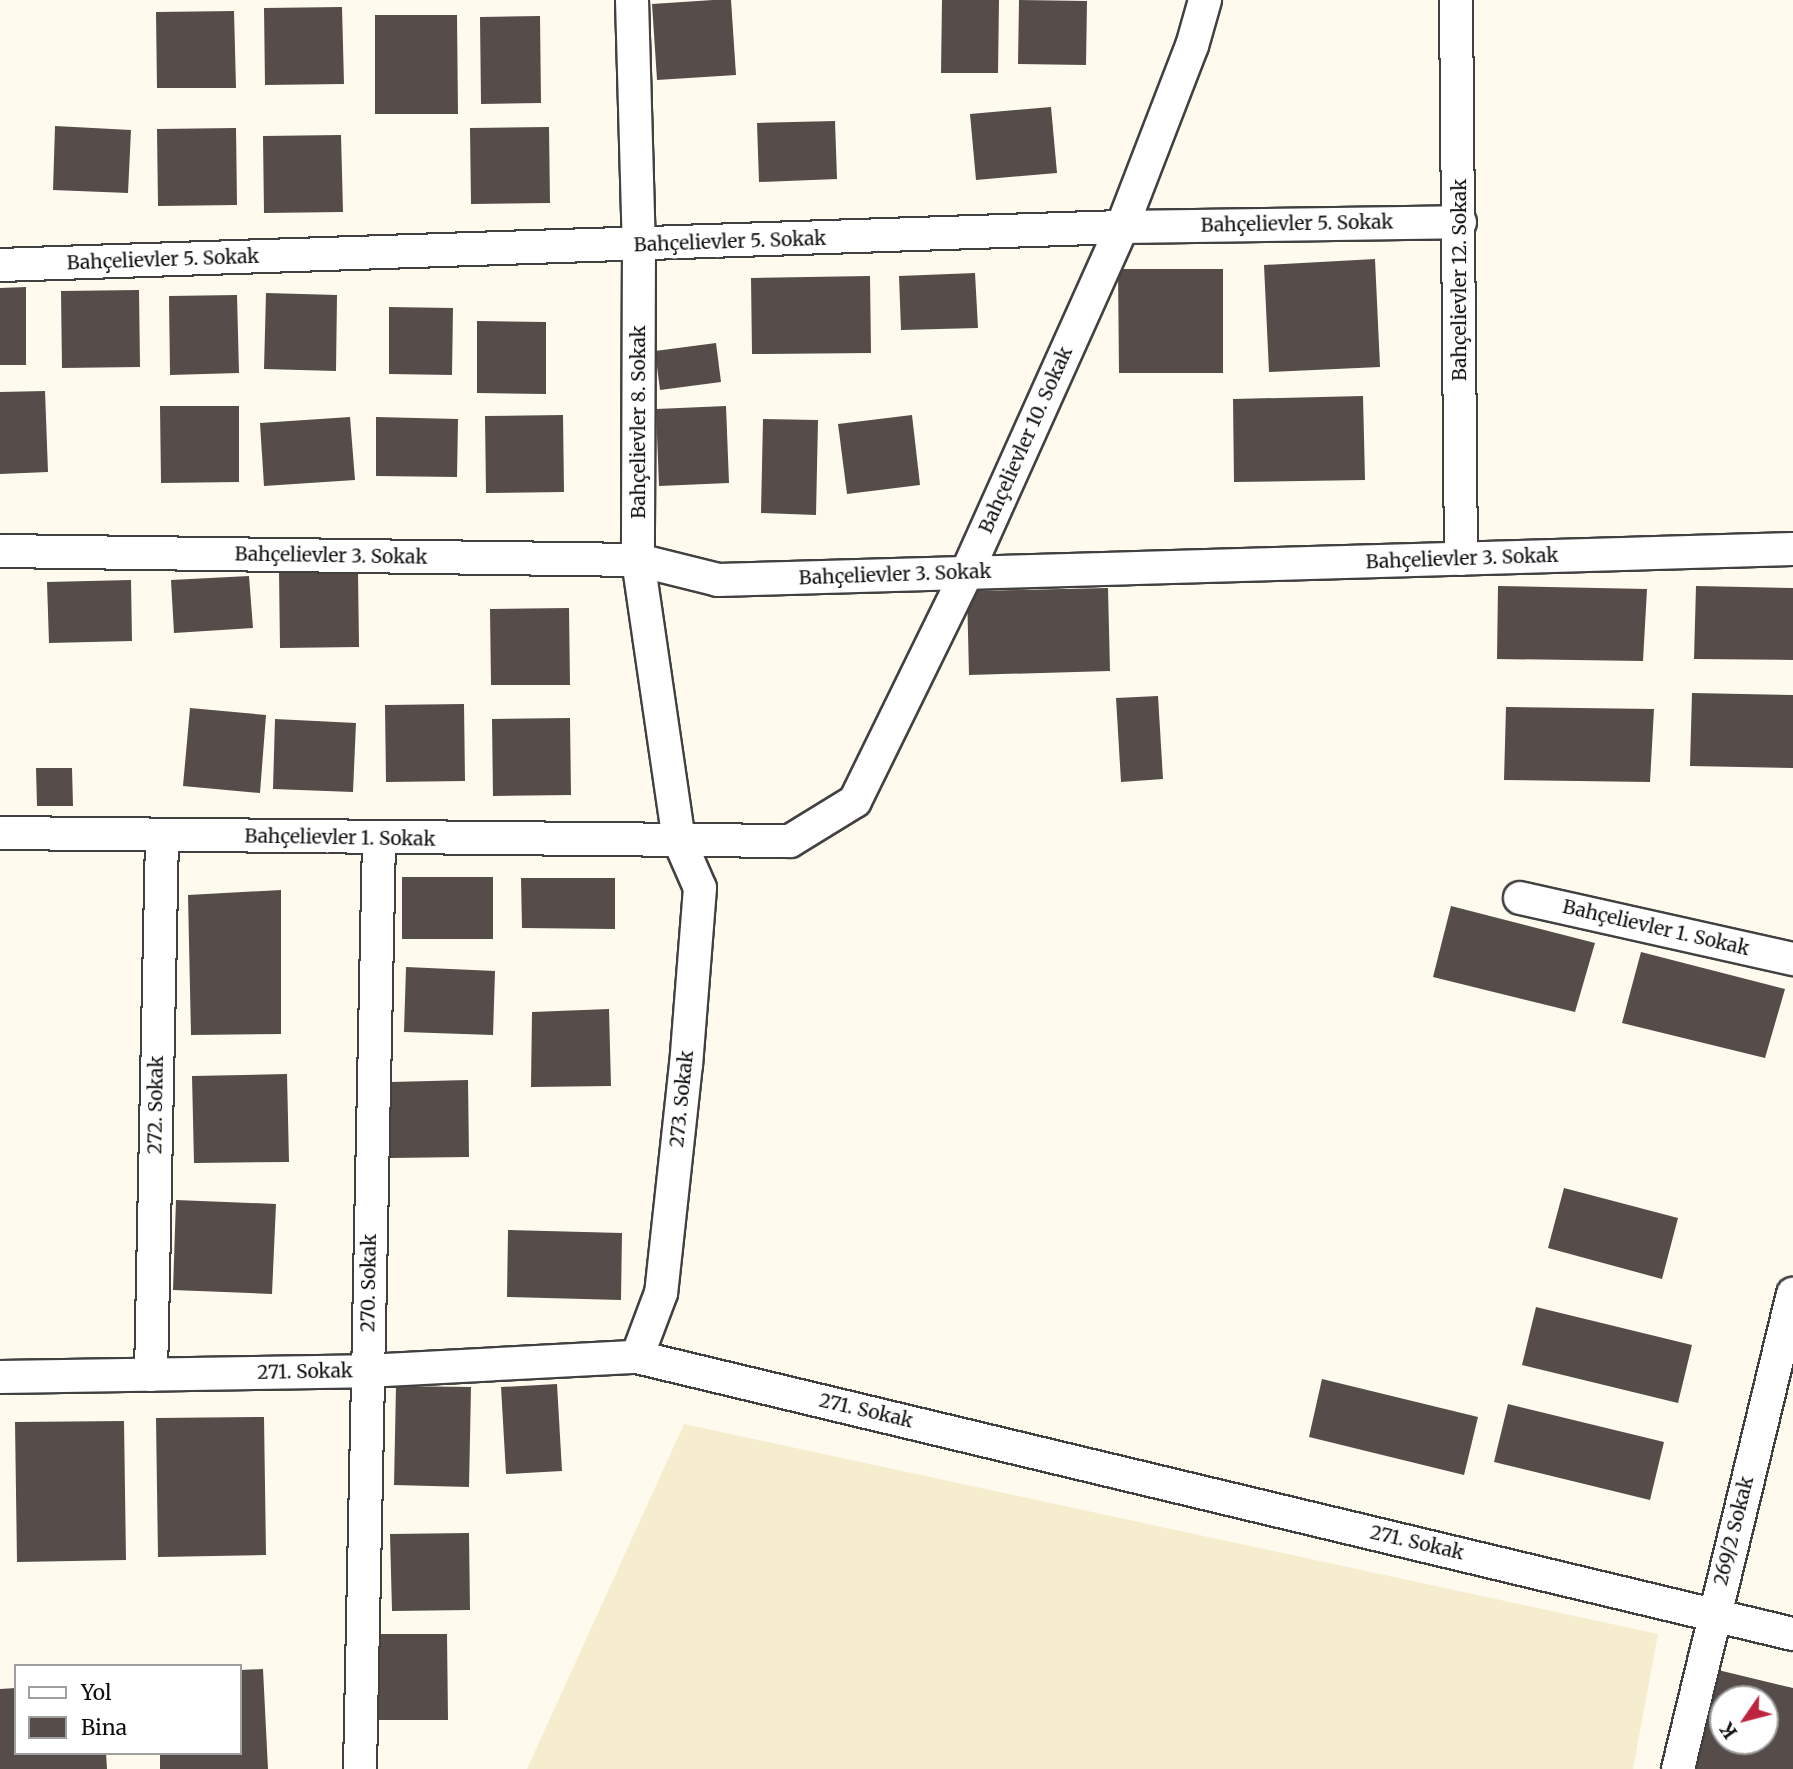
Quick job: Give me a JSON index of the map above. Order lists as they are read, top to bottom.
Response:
{
  "streets": {
    "street": [
      "Bahçelievler 5. Sokak",
      "Bahçelievler 12. Sokak",
      "Bahçelievler 8. Sokak",
      "Bahçelievler 10. Sokak",
      "Bahçelievler 3. Sokak",
      "Bahçelievler 1. Sokak",
      "273. Sokak",
      "272. Sokak",
      "270. Sokak",
      "271. Sokak",
      "269/2 Sokak"
    ]
  },
  "crossings": [
    ["Bahçelievler 5. Sokak", "Bahçelievler 12. Sokak"],
    ["Bahçelievler 5. Sokak", "Bahçelievler 8. Sokak"],
    ["Bahçelievler 5. Sokak", "Bahçelievler 10. Sokak"],
    ["Bahçelievler 12. Sokak", "Bahçelievler 3. Sokak"],
    ["Bahçelievler 8. Sokak", "Bahçelievler 3. Sokak"],
    ["Bahçelievler 8. Sokak", "Bahçelievler 1. Sokak"],
    ["Bahçelievler 8. Sokak", "273. Sokak"],
    ["Bahçelievler 10. Sokak", "Bahçelievler 3. Sokak"],
    ["Bahçelievler 10. Sokak", "Bahçelievler 1. Sokak"],
    ["Bahçelievler 1. Sokak", "273. Sokak"],
    ["Bahçelievler 1. Sokak", "272. Sokak"],
    ["Bahçelievler 1. Sokak", "270. Sokak"],
    ["273. Sokak", "271. Sokak"],
    ["272. Sokak", "271. Sokak"],
    ["270. Sokak", "271. Sokak"],
    ["271. Sokak", "269/2 Sokak"]
  ],
  "legend": ["Yol", "Bina"],
  "north": "bottom left"
}
